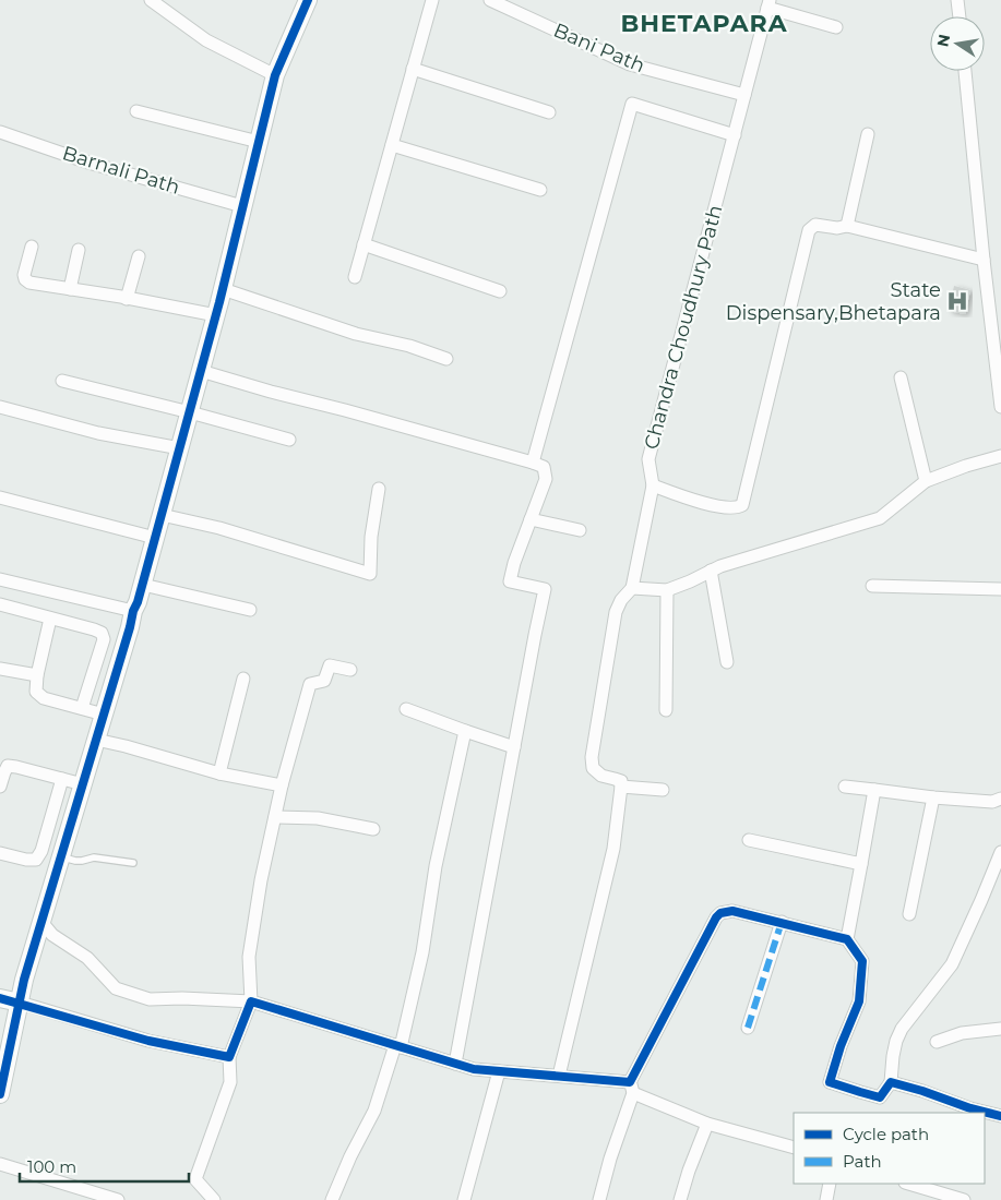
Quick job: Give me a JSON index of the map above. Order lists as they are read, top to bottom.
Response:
{
  "streets": {
    "street": ["Bani Path", "Barnali Path", "Chandra Choudhury Path"]
  },
  "crossings": [
    ["Bani Path", "Chandra Choudhury Path"]
  ],
  "districts": ["BHETAPARA"],
  "places": {
    "hospital": ["State Dispensary,Bhetapara"]
  },
  "legend": ["Cycle path", "Path"],
  "scale_bar": "100 m",
  "north": "left"
}
